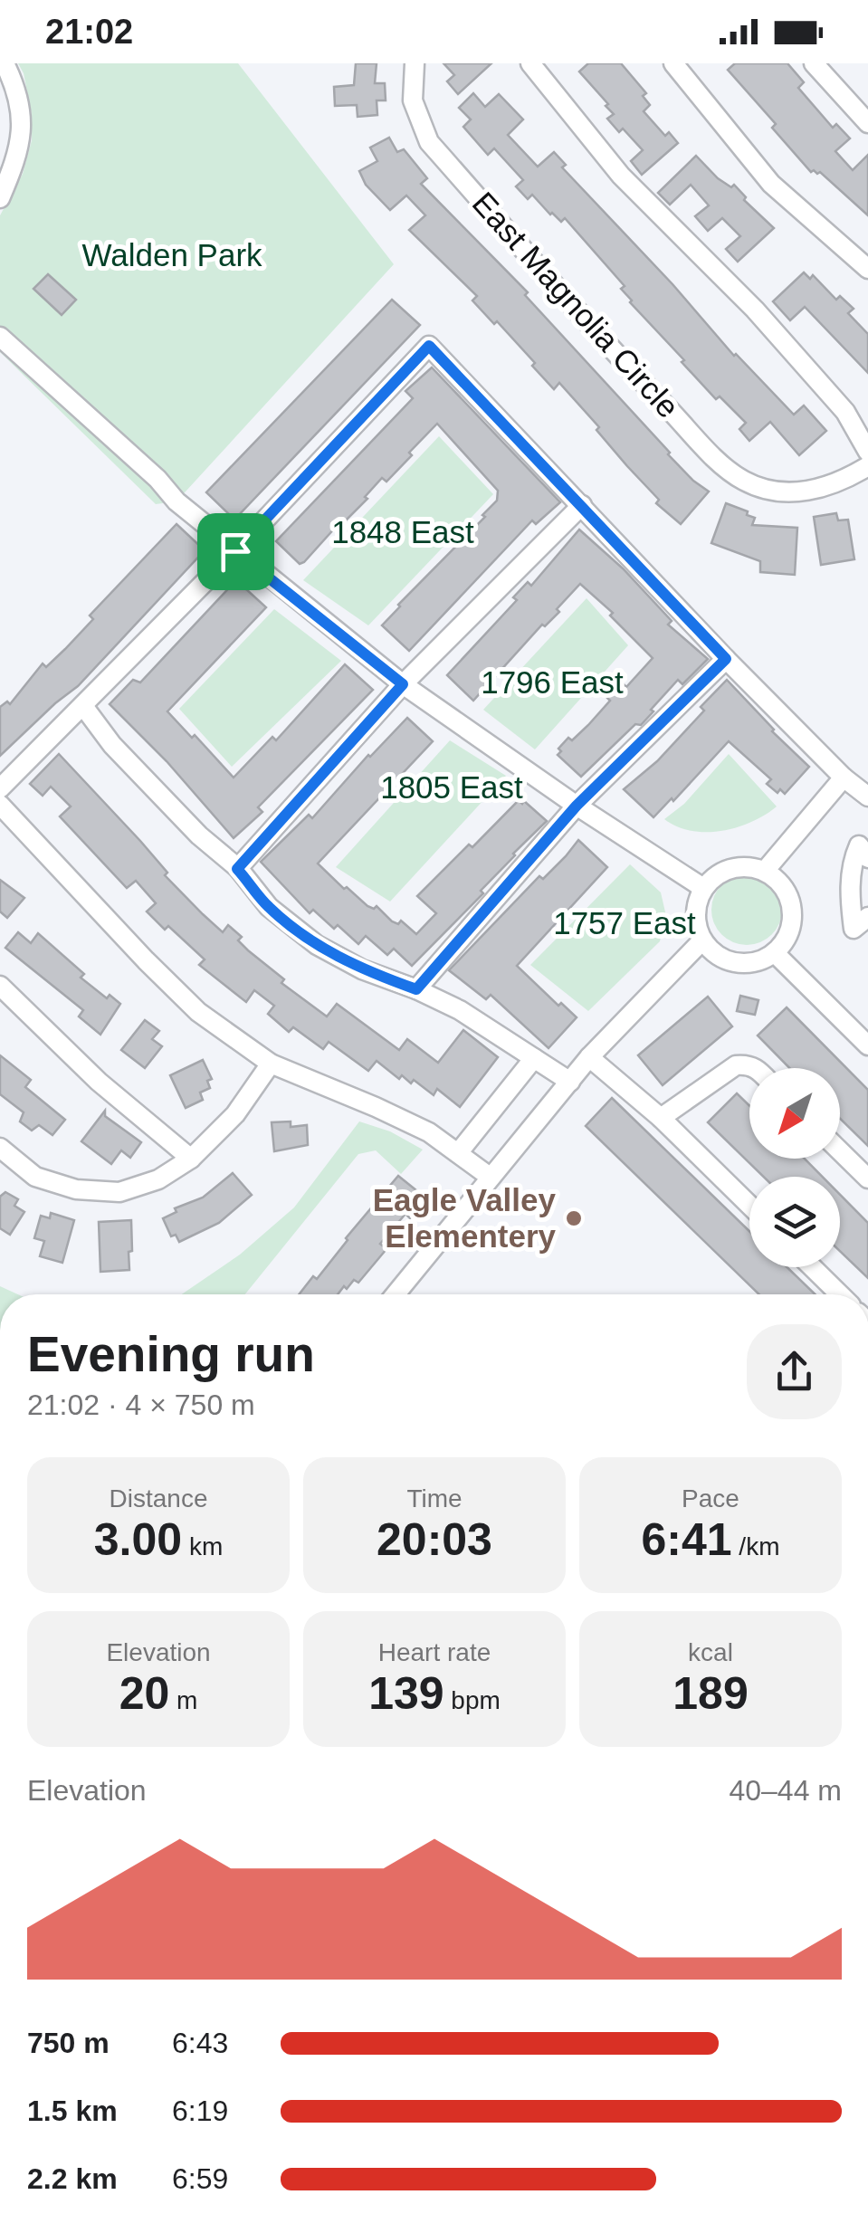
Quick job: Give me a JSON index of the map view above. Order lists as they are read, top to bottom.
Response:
{
  "streets": {
    "street": ["East Magnolia Circle"]
  },
  "parks": [
    "Walden Park",
    "1848 East",
    "1796 East",
    "1805 East",
    "1757 East"
  ],
  "places": ["Eagle Valley Elementery"],
  "north": "bottom left",
  "page": {
    "status": "21:02",
    "heading": ["Evening run", "21:02 · 4 × 750 m"],
    "stats": [
      ["Distance", "3.00 km"],
      ["Time", "20:03"],
      ["Pace", "6:41 /km"],
      ["Elevation", "20 m"],
      ["Heart rate", "139 bpm"],
      ["kcal", "189"]
    ],
    "chart": ["Elevation", "40–44 m"],
    "list": [
      {
        "name": "750 m",
        "note": "6:43"
      },
      {
        "name": "1.5 km",
        "note": "6:19"
      },
      {
        "name": "2.2 km",
        "note": "6:59"
      }
    ]
  }
}
